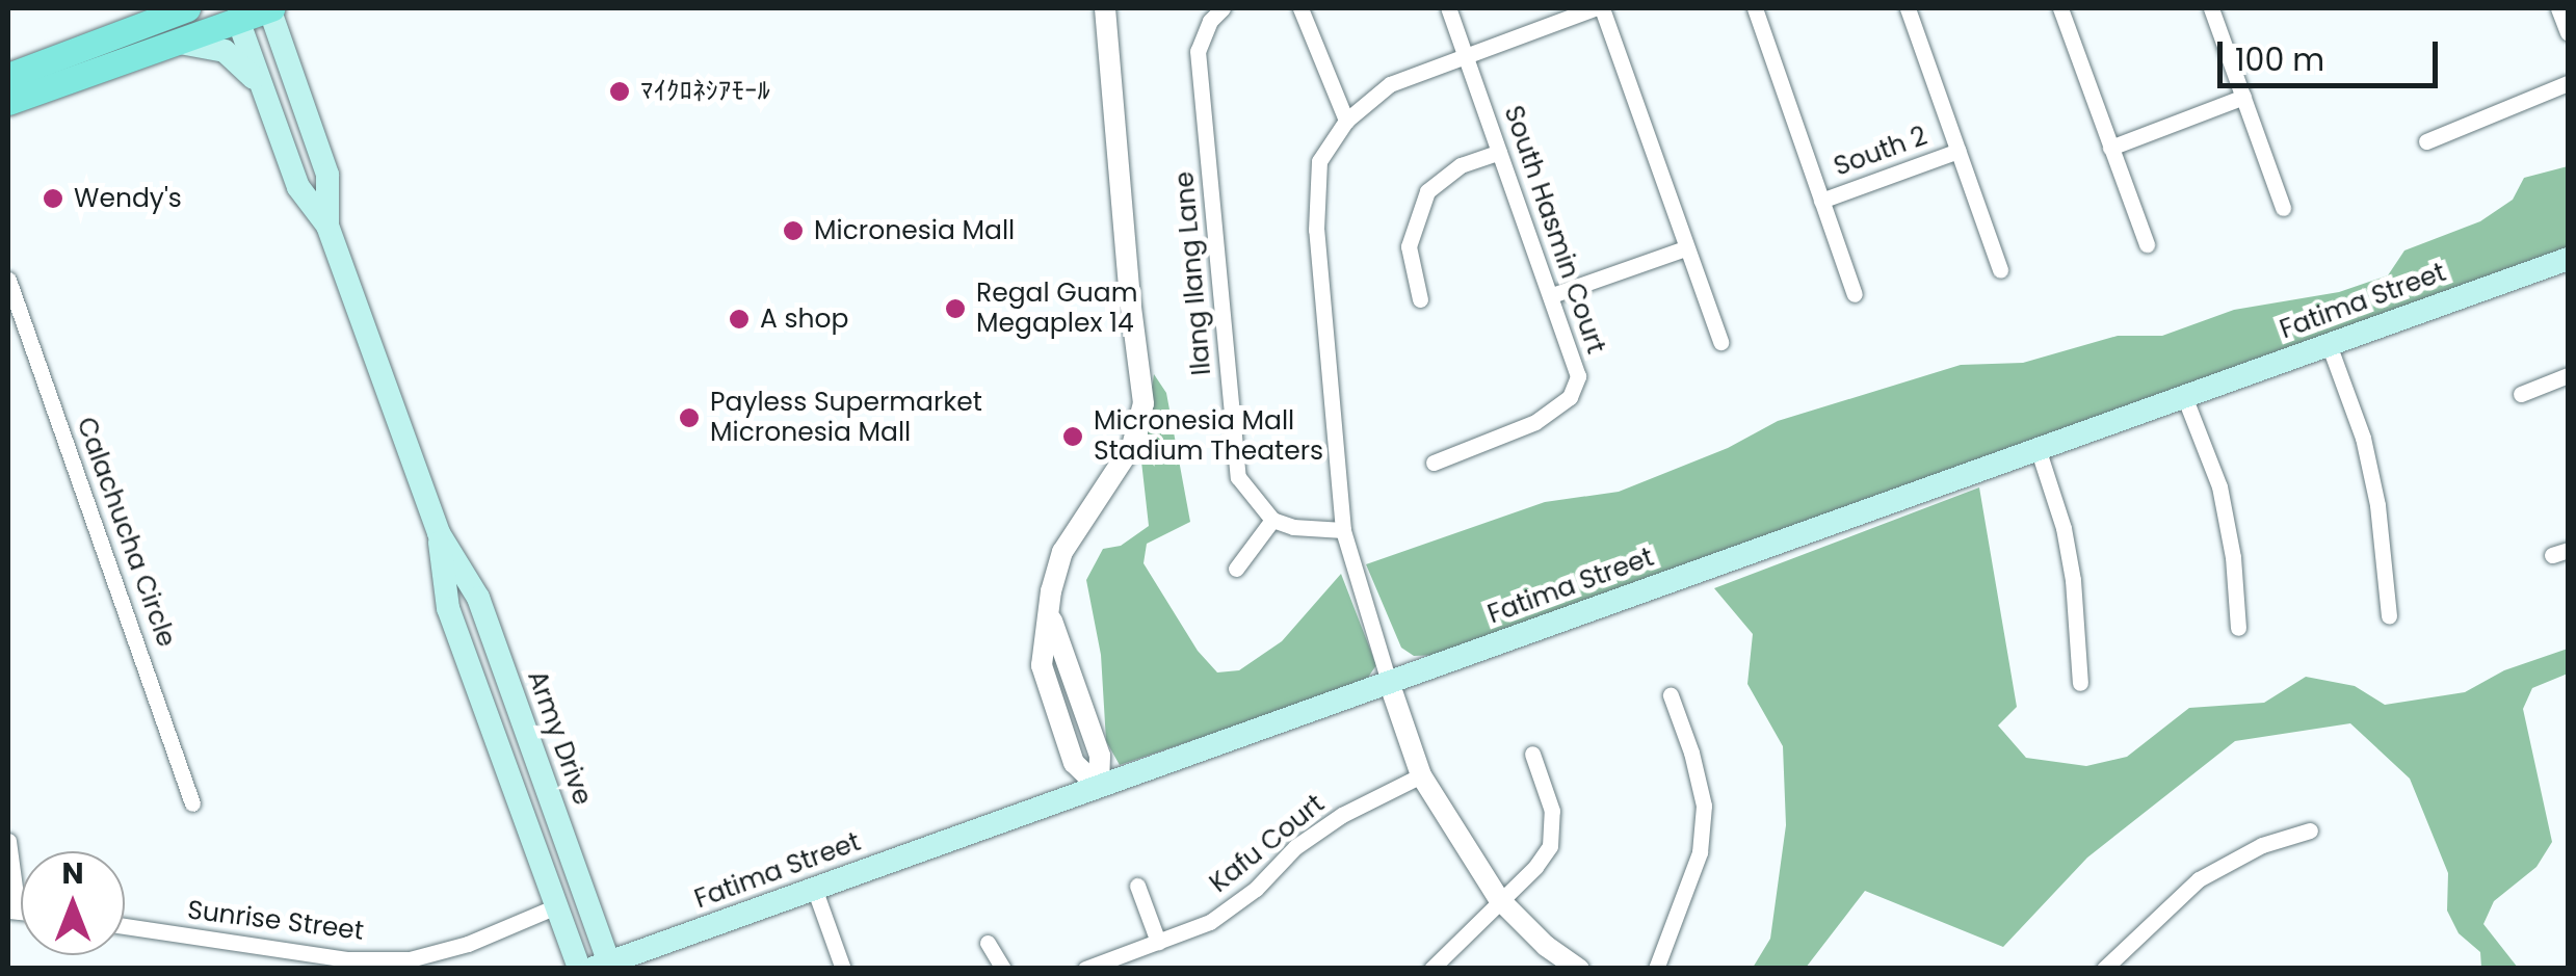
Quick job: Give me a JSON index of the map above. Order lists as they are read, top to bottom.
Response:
{
  "streets": {
    "main road": ["Fatima Street", "Army Drive"],
    "street": [
      "South 2",
      "South Hasmin Court",
      "Ilang Ilang Lane",
      "Calachucha Circle",
      "Kafu Court",
      "Sunrise Street"
    ]
  },
  "crossings": [
    ["Fatima Street", "Army Drive"],
    ["Army Drive", "Sunrise Street"]
  ],
  "places": [
    "ﾏｲｸﾛﾈｼｱﾓｰﾙ",
    "Wendy's",
    "Micronesia Mall",
    "Regal Guam Megaplex 14",
    "A shop",
    "Payless Supermarket Micronesia Mall",
    "Micronesia Mall Stadium Theaters"
  ],
  "scale_bar": "100 m",
  "north": "top"
}
